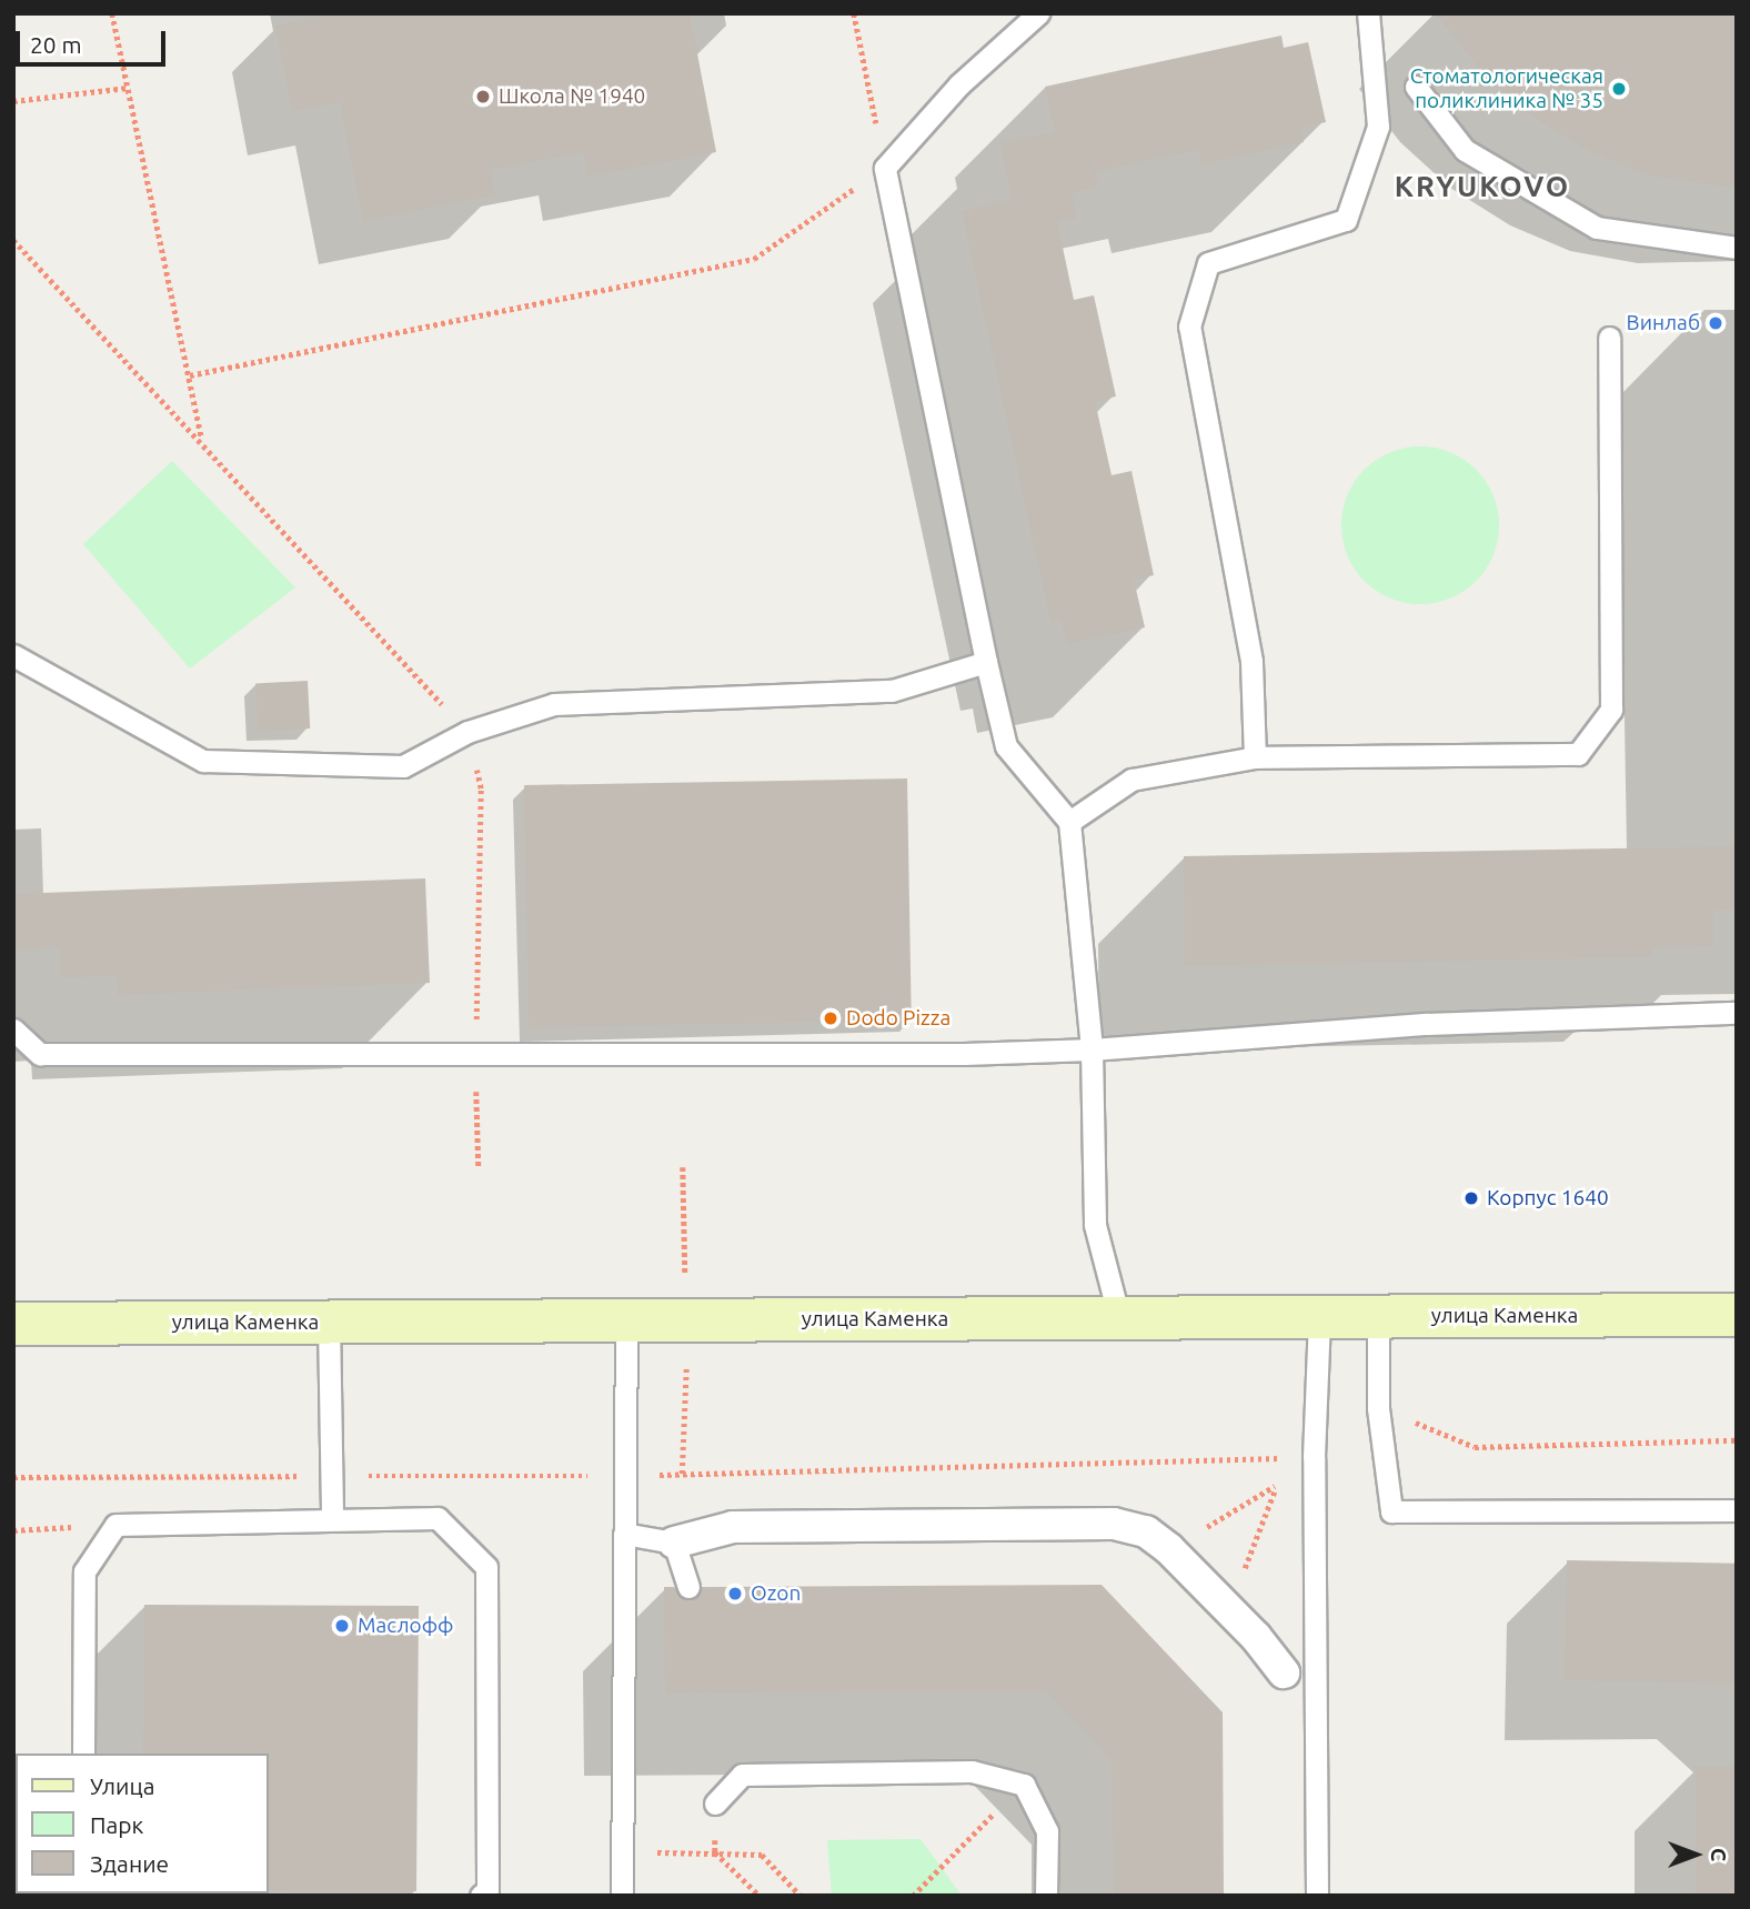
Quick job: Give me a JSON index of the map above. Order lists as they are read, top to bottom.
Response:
{
  "streets": {
    "main road": ["улица Каменка"]
  },
  "districts": ["KRYUKOVO"],
  "places": [
    "Стоматологическая поликлиника № 35",
    "Школа № 1940",
    "Винлаб",
    "Dodo Pizza",
    "Корпус 1640",
    "Ozon",
    "Маслофф"
  ],
  "legend": ["Улица", "Парк", "Здание"],
  "scale_bar": "20 m",
  "north": "right"
}
